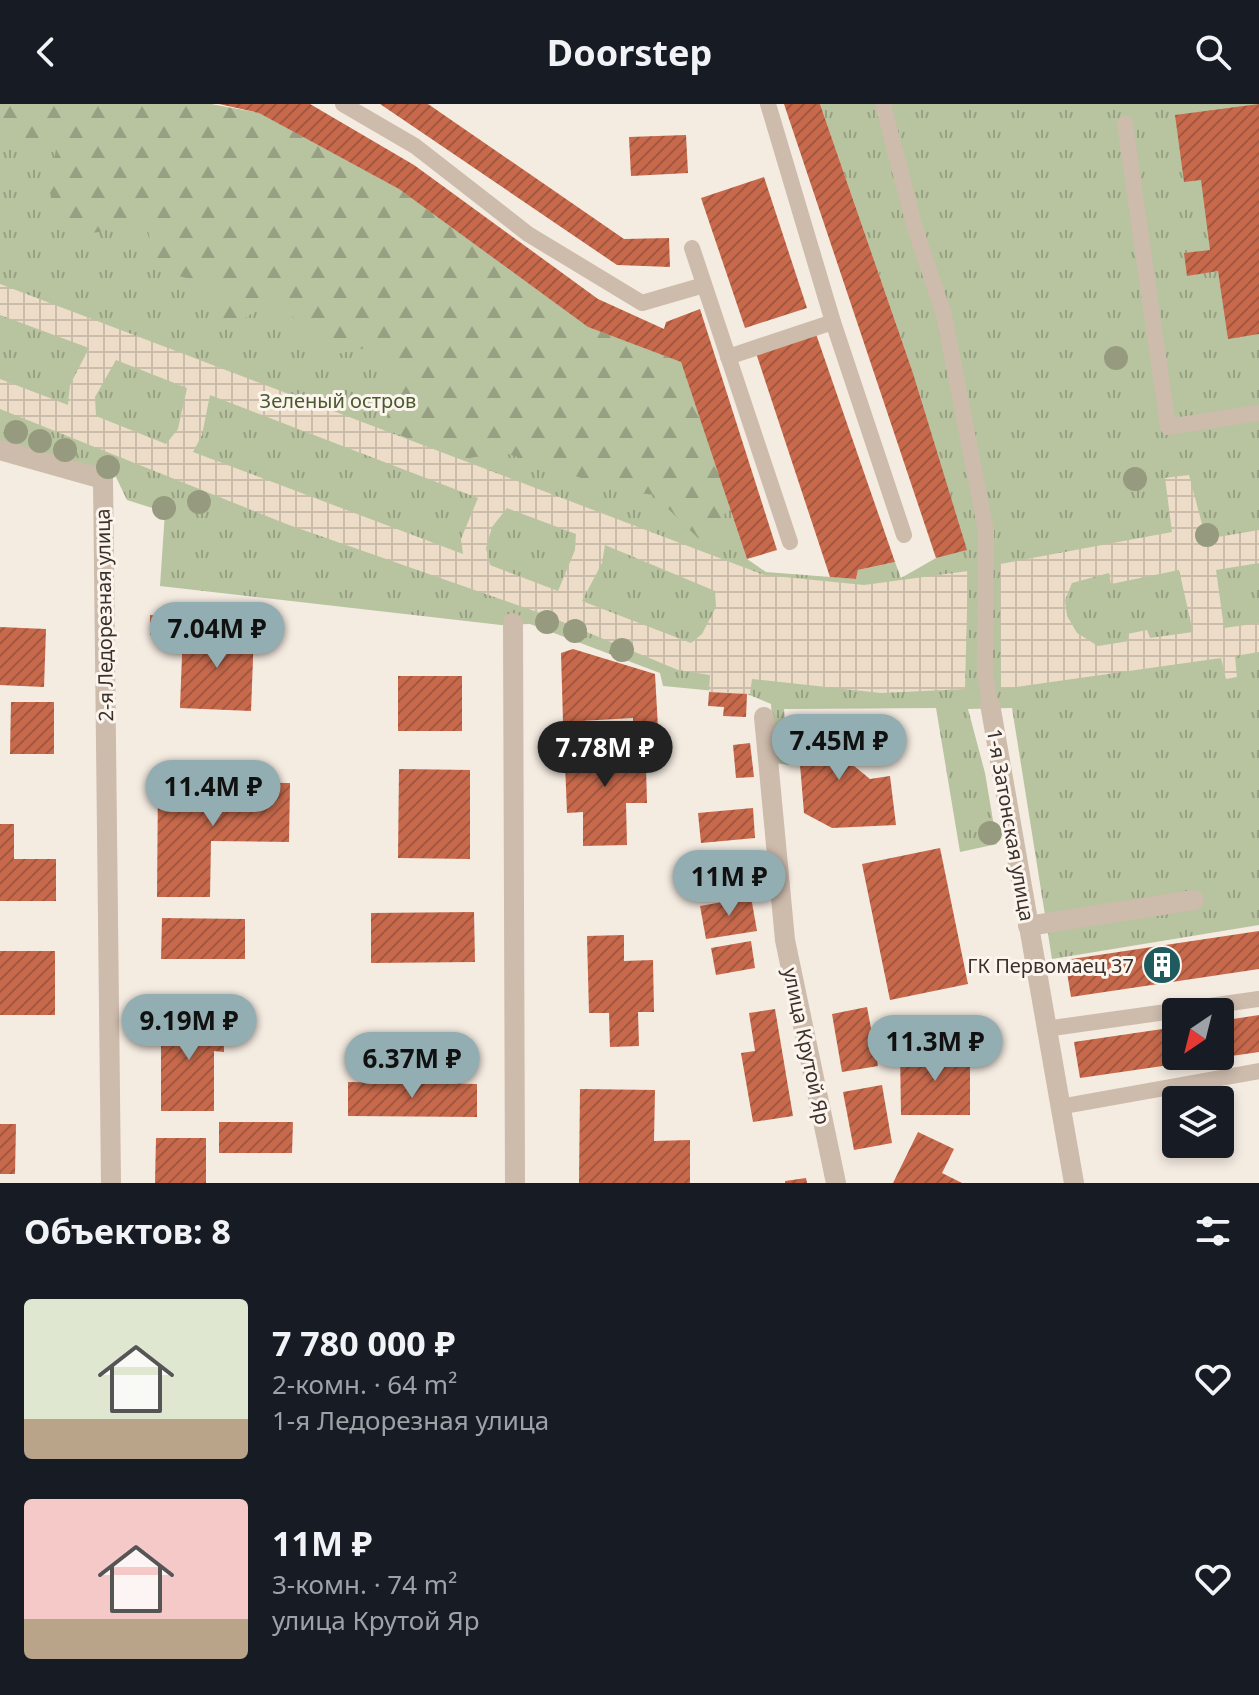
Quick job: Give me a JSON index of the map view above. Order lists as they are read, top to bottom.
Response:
{
  "streets": {
    "street": ["2-я Ледорезная улица", "1-я Затонская улица", "улица Крутой Яр"]
  },
  "parks": ["Зеленый остров"],
  "places": {
    "building": ["ГК Первомаец 37"]
  },
  "north": "bottom left",
  "page": {
    "header": "Doorstep",
    "price": [
      "7.04M ₽",
      "7.45M ₽",
      "7.78M ₽",
      "11.4M ₽",
      "11M ₽",
      "9.19M ₽",
      "11.3M ₽",
      "6.37M ₽"
    ],
    "heading": "Объектов: 8",
    "list": [
      {
        "name": "7 780 000 ₽",
        "note": "2-комн. · 64 m² · 1-я Ледорезная улица"
      },
      {
        "name": "11M ₽",
        "note": "3-комн. · 74 m² · улица Крутой Яр"
      }
    ]
  }
}
